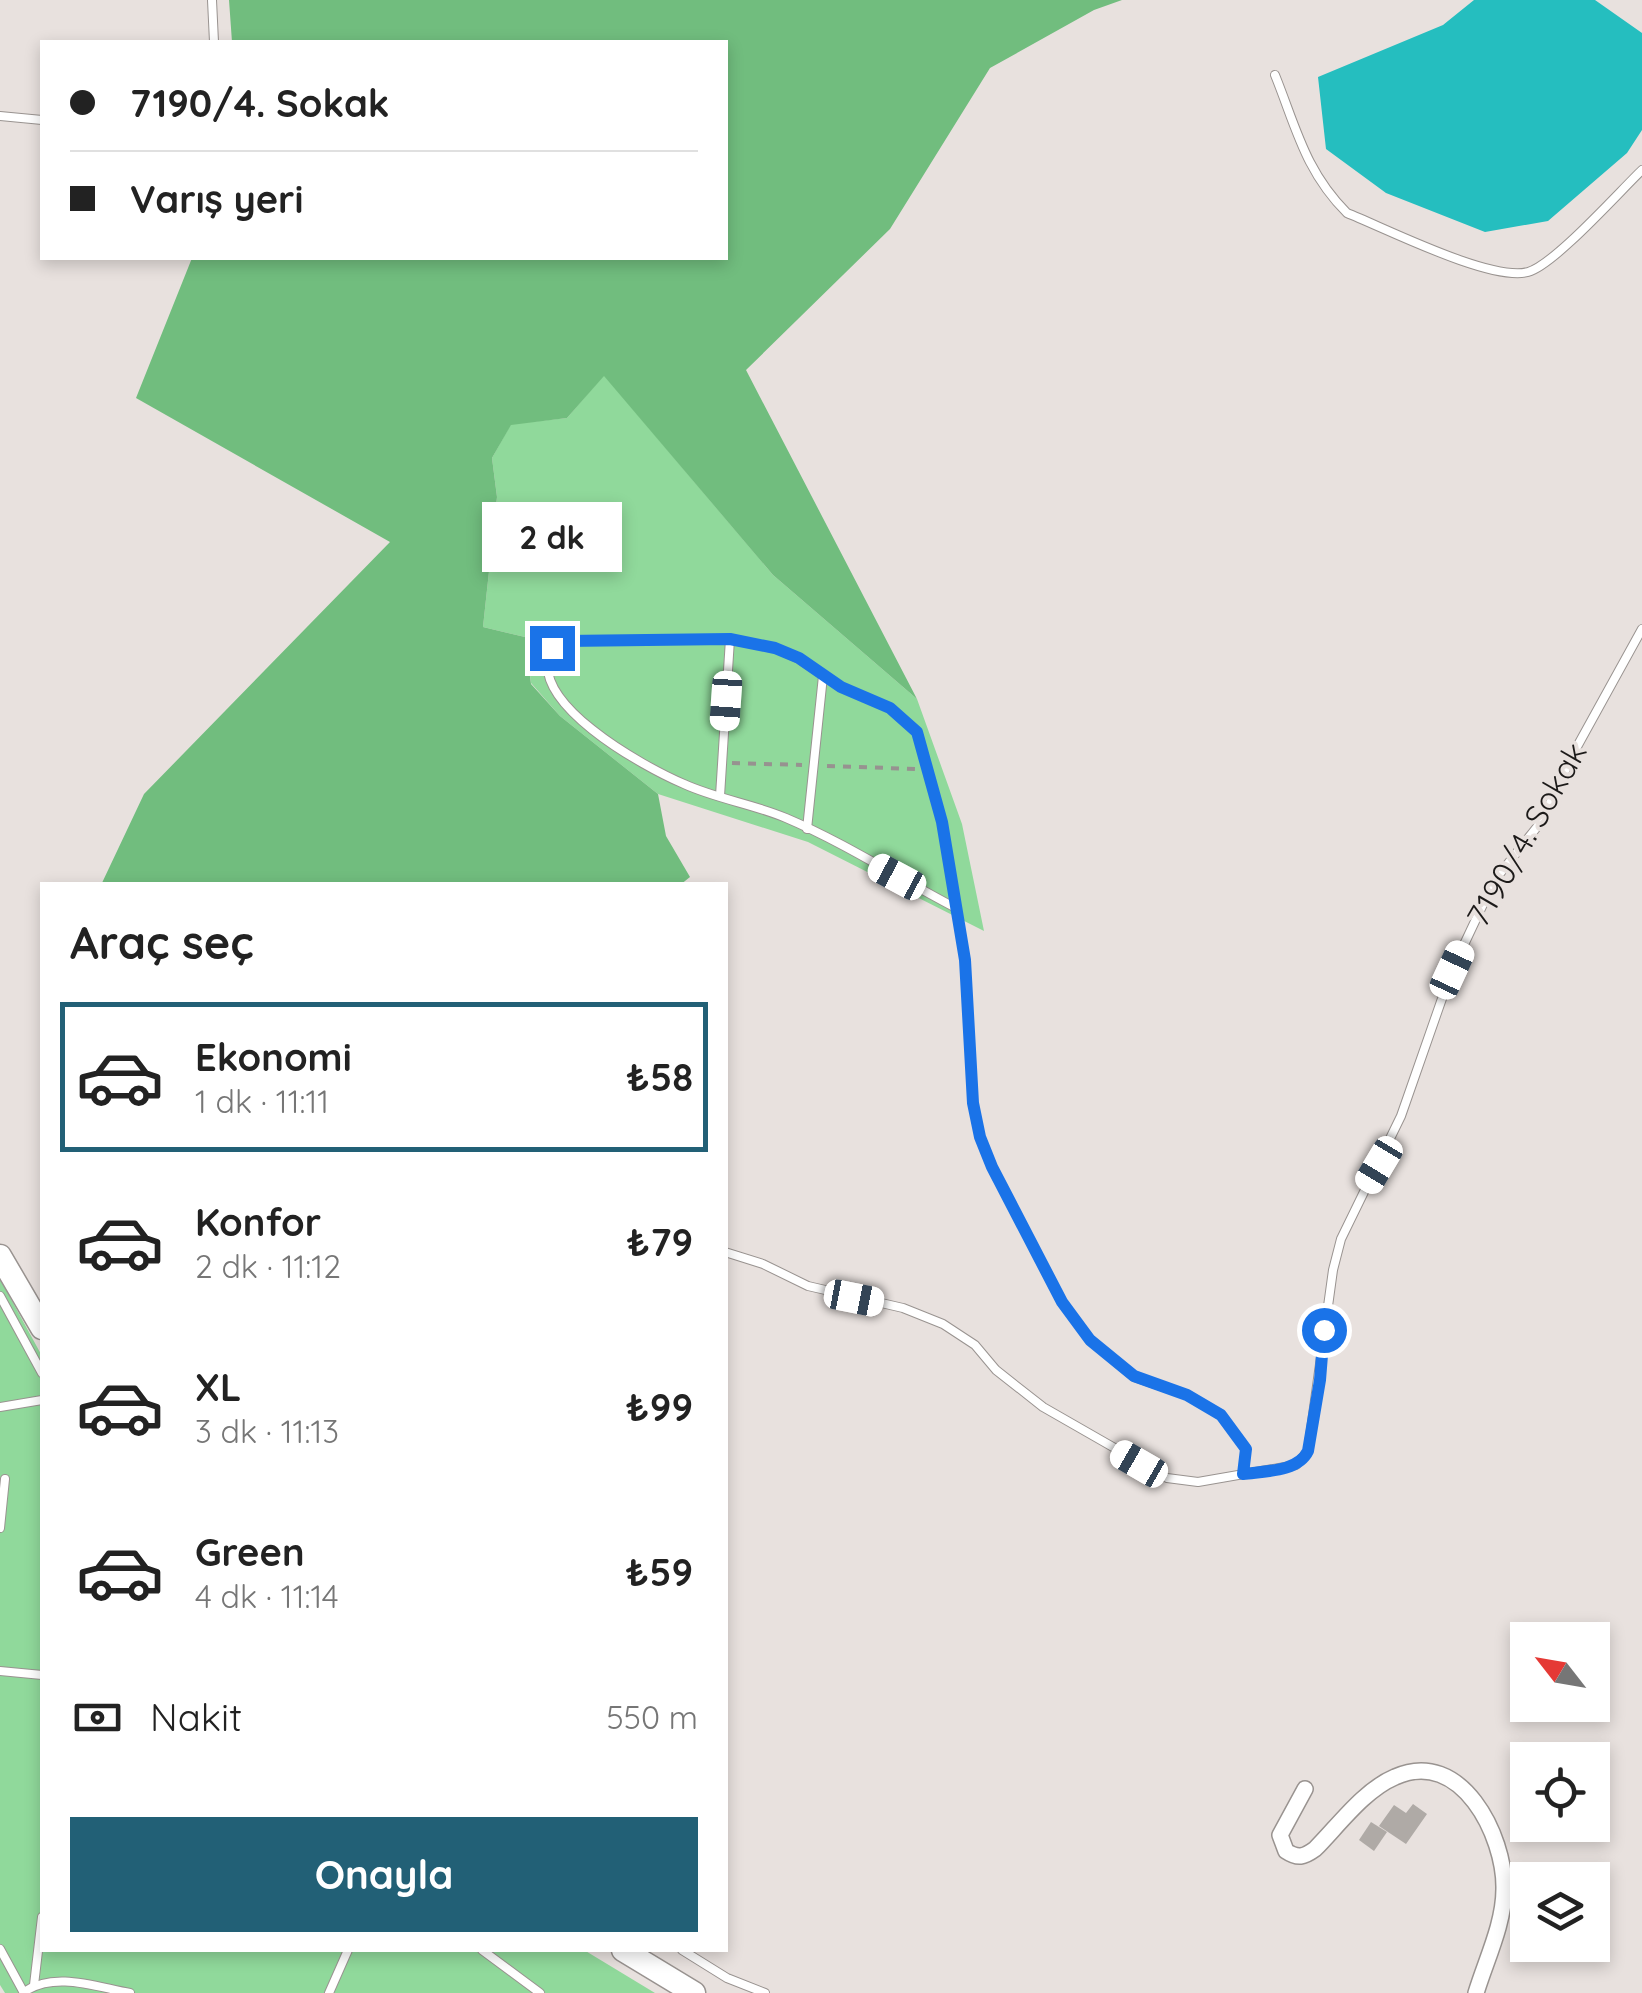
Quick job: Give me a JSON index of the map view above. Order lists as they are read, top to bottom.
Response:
{
  "streets": {
    "lane": ["7190/4. Sokak"]
  },
  "north": "top left",
  "page": {
    "banner": ["7190/4. Sokak", "Varış yeri"],
    "bubble": "2 dk",
    "heading": "Araç seç",
    "list": [
      {
        "name": "Ekonomi",
        "note": "1 dk · 11:11",
        "value": "₺58"
      },
      {
        "name": "Konfor",
        "note": "2 dk · 11:12",
        "value": "₺79"
      },
      {
        "name": "XL",
        "note": "3 dk · 11:13",
        "value": "₺99"
      },
      {
        "name": "Green",
        "note": "4 dk · 11:14",
        "value": "₺59"
      }
    ],
    "pay": ["Nakit", "550 m"],
    "buttons": "Onayla"
  }
}
